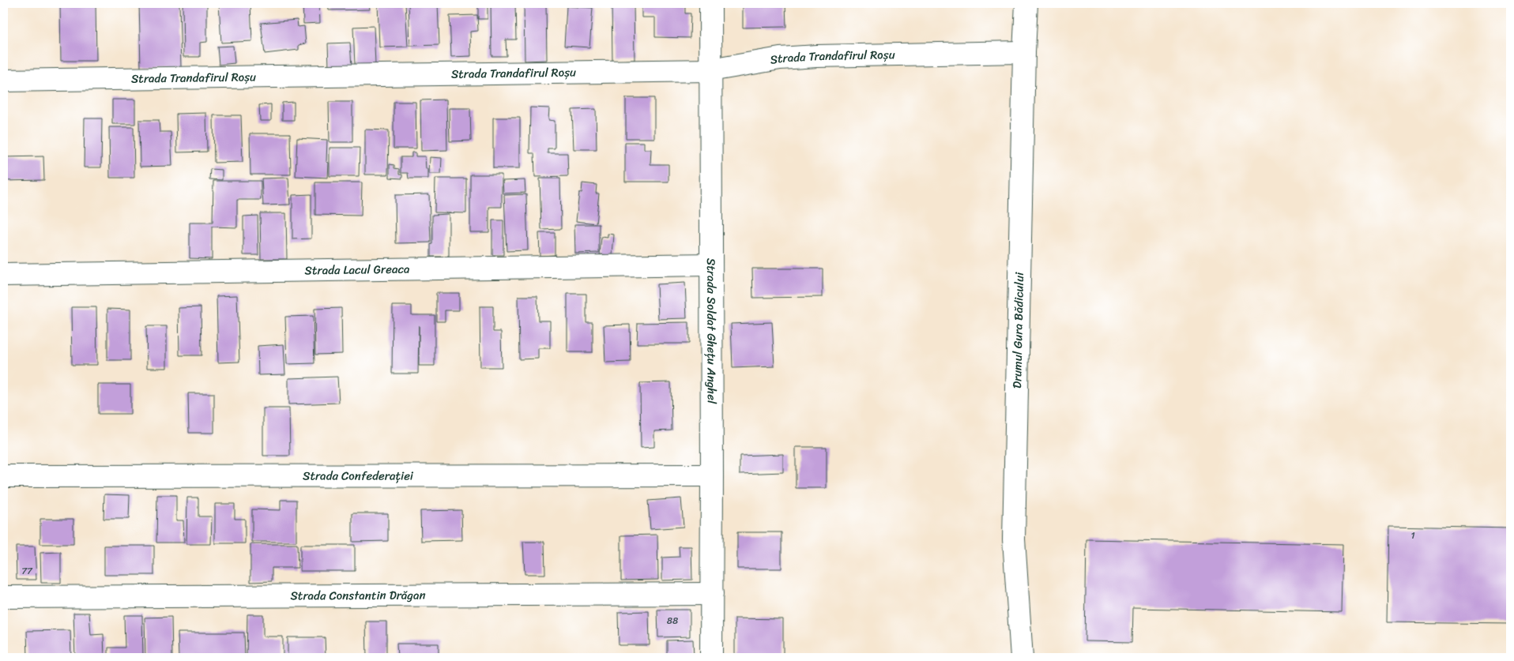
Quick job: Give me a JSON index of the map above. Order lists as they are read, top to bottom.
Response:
{
  "streets": {
    "street": [
      "Strada Trandafirul Roșu",
      "Strada Lacul Greaca",
      "Strada Soldat Ghețu Anghel",
      "Drumul Gura Bădicului",
      "Strada Confederației",
      "Strada Constantin Drăgan"
    ]
  },
  "crossings": [
    ["Strada Trandafirul Roșu", "Strada Soldat Ghețu Anghel"],
    ["Strada Trandafirul Roșu", "Drumul Gura Bădicului"],
    ["Strada Lacul Greaca", "Strada Soldat Ghețu Anghel"],
    ["Strada Soldat Ghețu Anghel", "Strada Confederației"],
    ["Strada Soldat Ghețu Anghel", "Strada Constantin Drăgan"]
  ],
  "house_numbers": ["1", "77", "88"]
}
